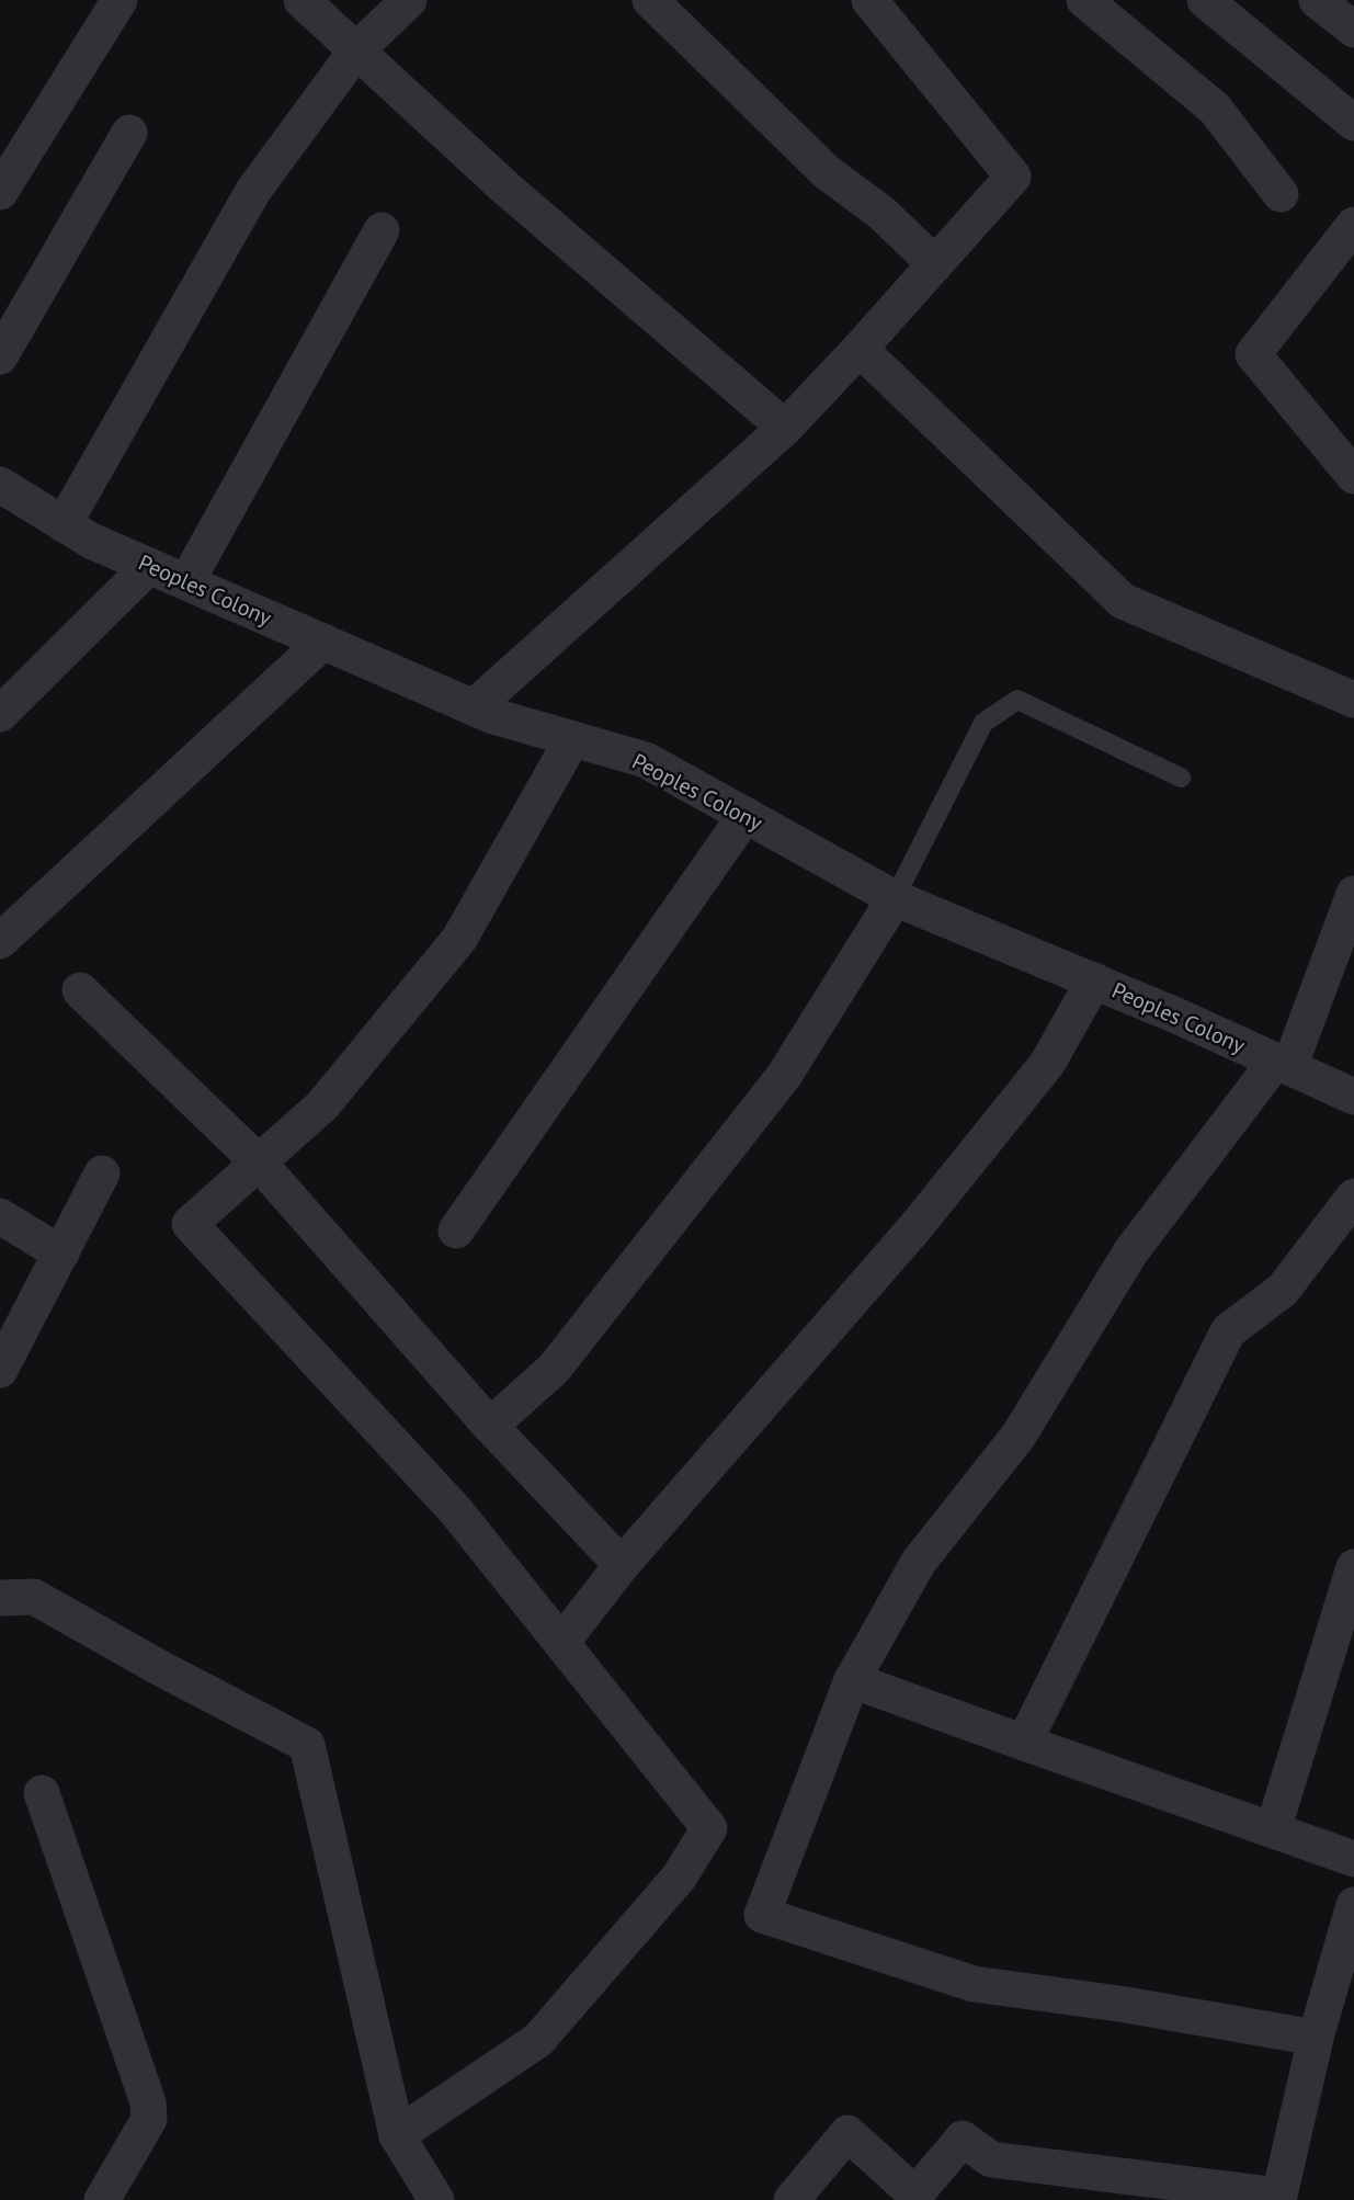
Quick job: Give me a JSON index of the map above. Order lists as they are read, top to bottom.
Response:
{
  "streets": {
    "street": ["Peoples Colony"]
  }
}
